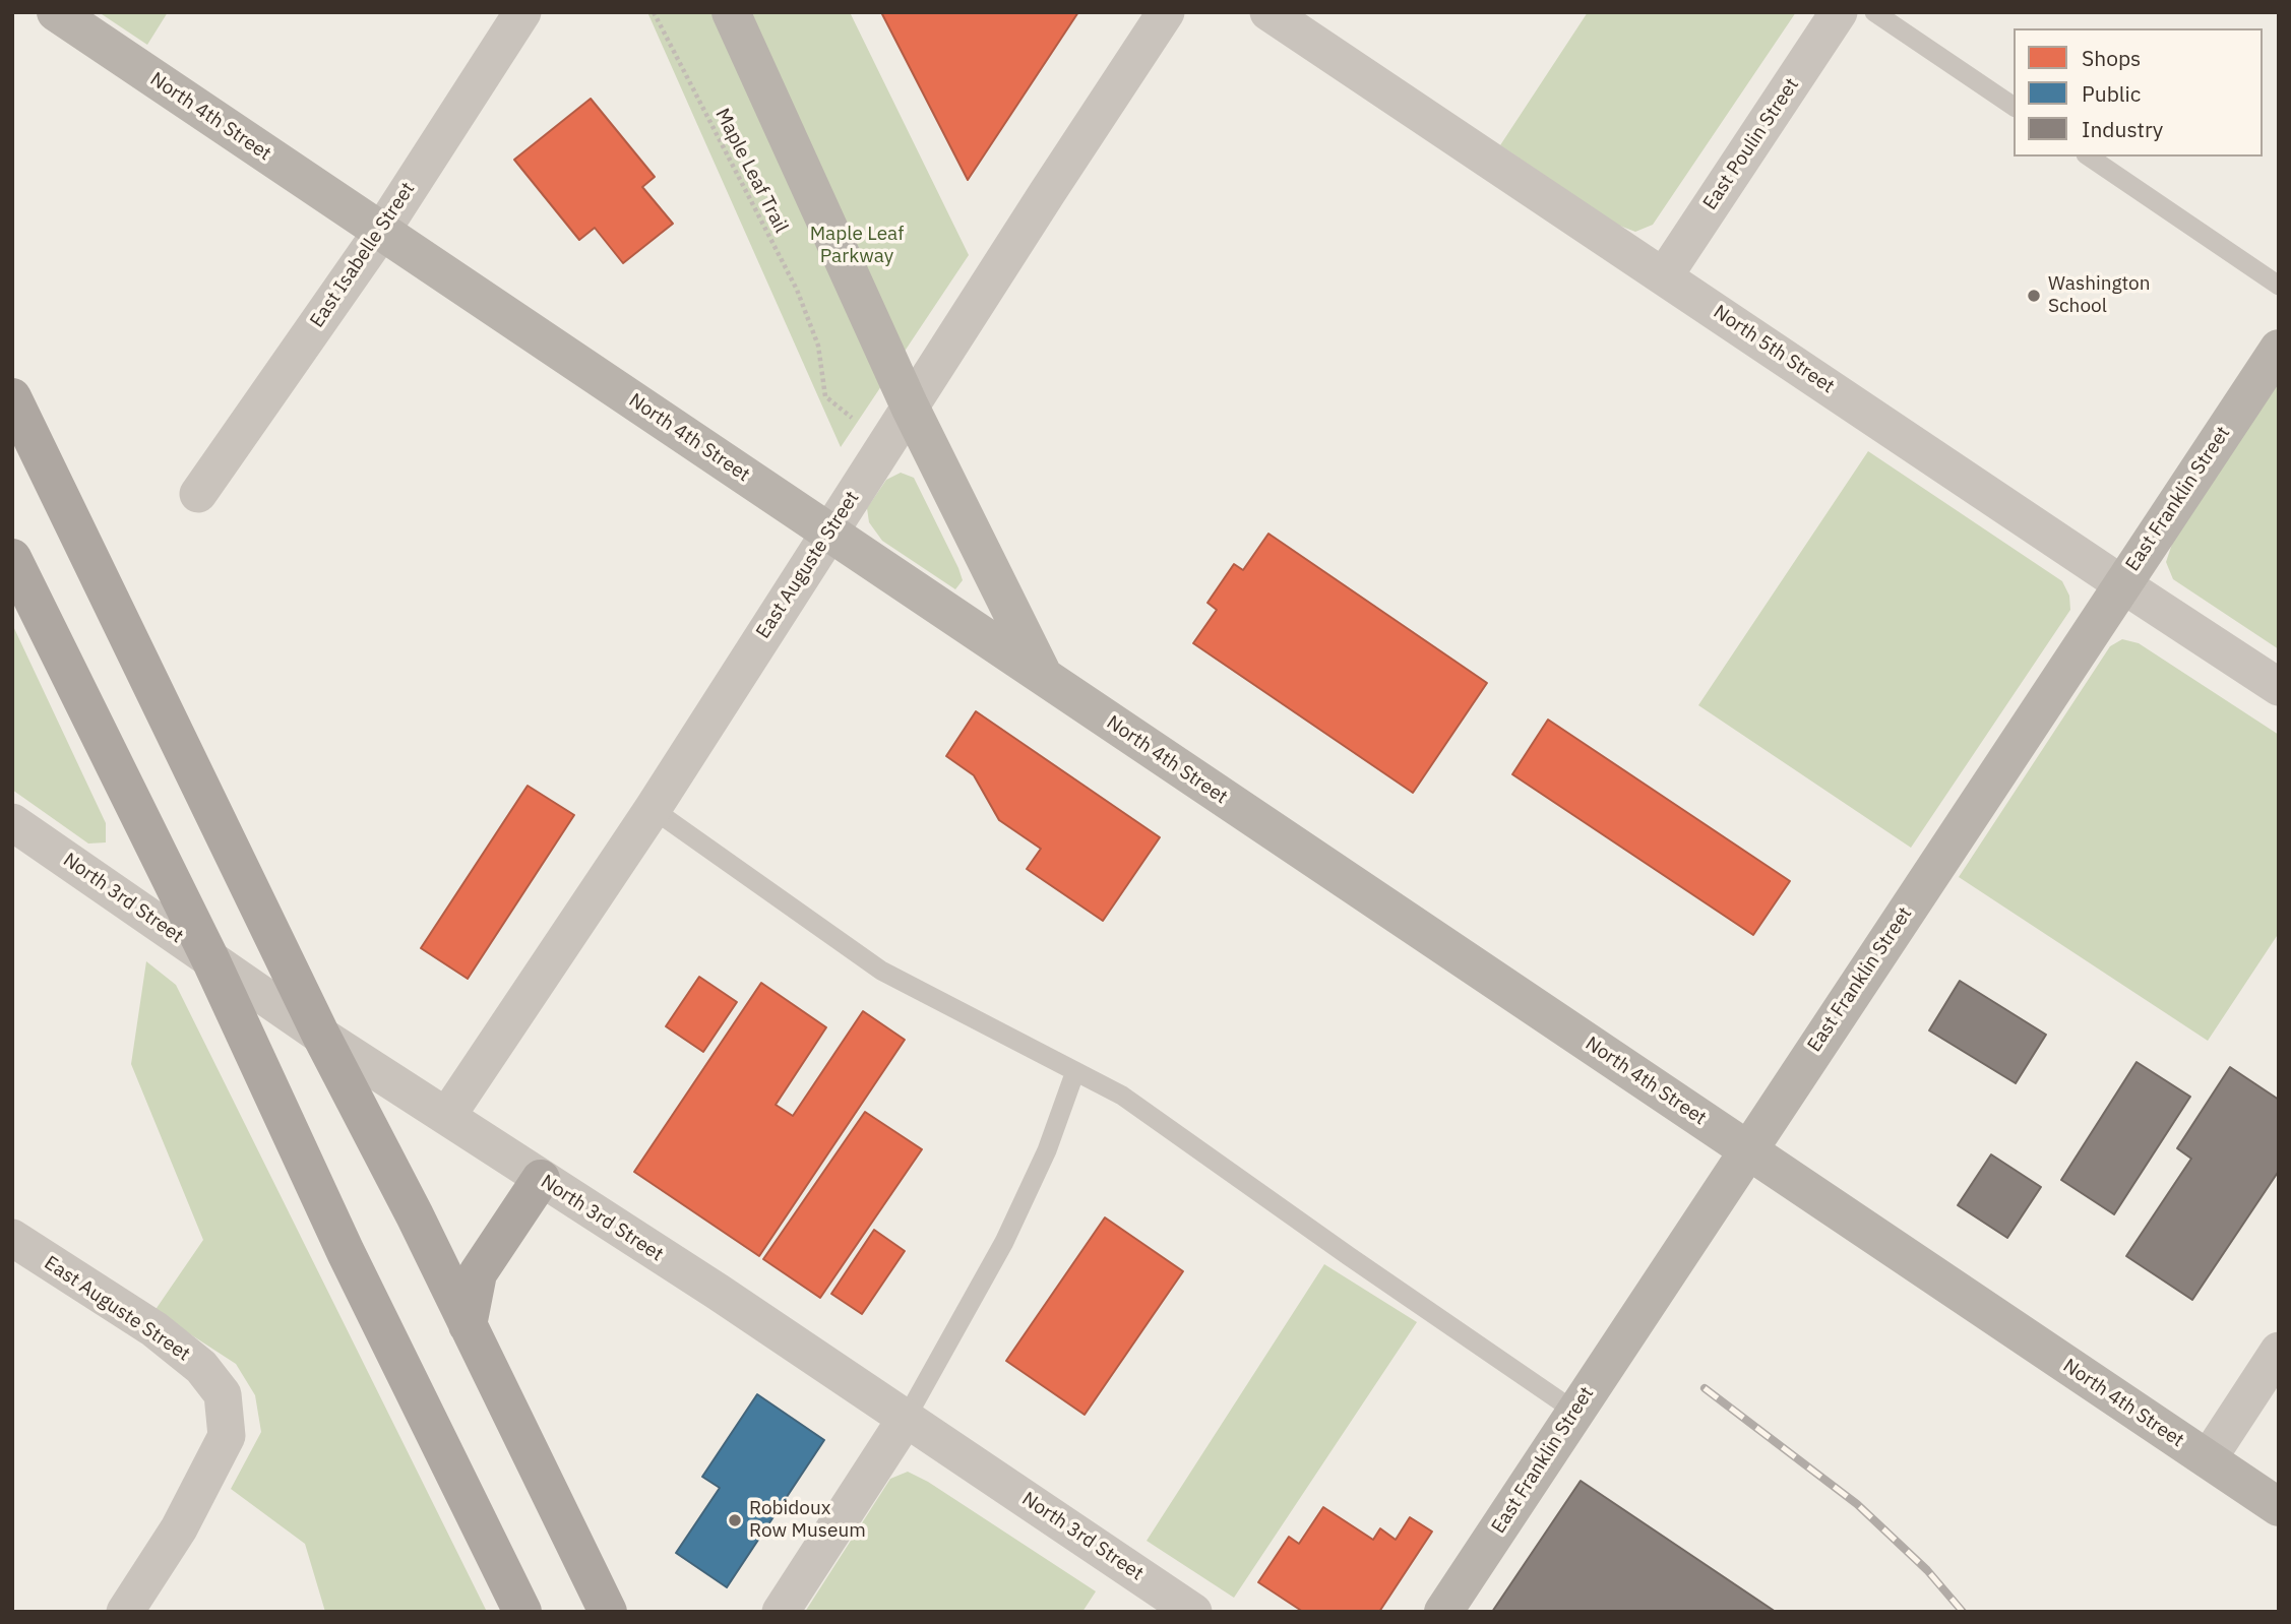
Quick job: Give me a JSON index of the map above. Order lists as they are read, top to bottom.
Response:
{
  "streets": {
    "street": [
      "North 4th Street",
      "East Poulin Street",
      "East Isabelle Street",
      "North 5th Street",
      "East Franklin Street",
      "East Auguste Street",
      "North 3rd Street"
    ],
    "path": ["Maple Leaf Trail"]
  },
  "crossings": [
    ["North 4th Street", "East Isabelle Street"],
    ["North 4th Street", "East Franklin Street"],
    ["North 4th Street", "East Auguste Street"],
    ["East Poulin Street", "North 5th Street"],
    ["North 5th Street", "East Franklin Street"],
    ["East Auguste Street", "North 3rd Street"]
  ],
  "parks": ["Maple Leaf Parkway"],
  "places": ["Washington School", "Robidoux Row Museum"],
  "legend": ["Shops", "Public", "Industry"]
}
